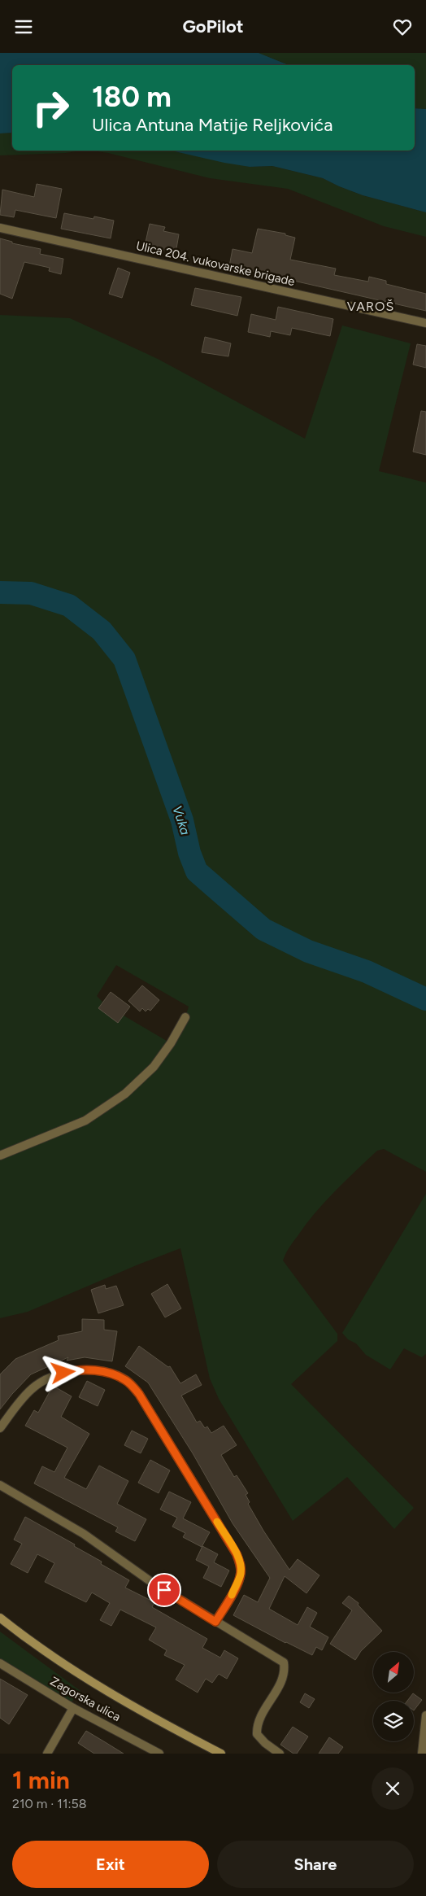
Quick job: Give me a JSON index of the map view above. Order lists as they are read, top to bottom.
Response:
{
  "streets": {
    "street": ["Ulica 204. vukovarske brigade", "Zagorska ulica"]
  },
  "districts": ["VAROŠ"],
  "water": ["Vuka"],
  "north": "top right",
  "page": {
    "header": "GoPilot",
    "turn": ["180 m", "Ulica Antuna Matije Reljkovića"],
    "heading": ["1 min", "210 m · 11:58"],
    "buttons": ["Exit", "Share"]
  }
}
